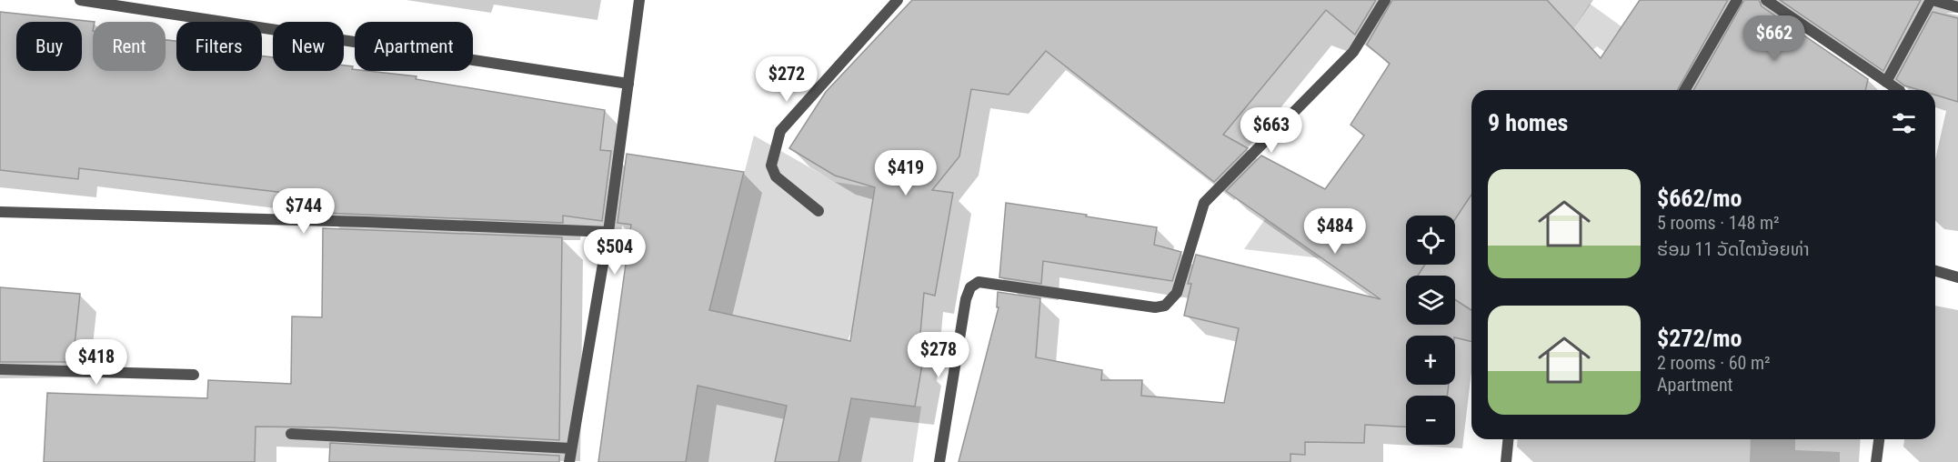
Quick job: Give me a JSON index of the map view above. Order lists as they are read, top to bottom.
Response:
{
  "page": {
    "price": [
      "$662",
      "$272",
      "$663",
      "$419",
      "$744",
      "$484",
      "$504",
      "$278",
      "$418"
    ],
    "chip": [
      "Buy",
      "Rent",
      "Filters",
      "New",
      "Apartment"
    ],
    "heading": "9 homes",
    "list": [
      {
        "name": "$662/mo",
        "note": "5 rooms · 148 m² · ຮ່ອມ 11 ວັດໄຕນ້ອຍທ່າ"
      },
      {
        "name": "$272/mo",
        "note": "2 rooms · 60 m² · Apartment"
      }
    ],
    "map_buttons": ["+", "−"]
  }
}
